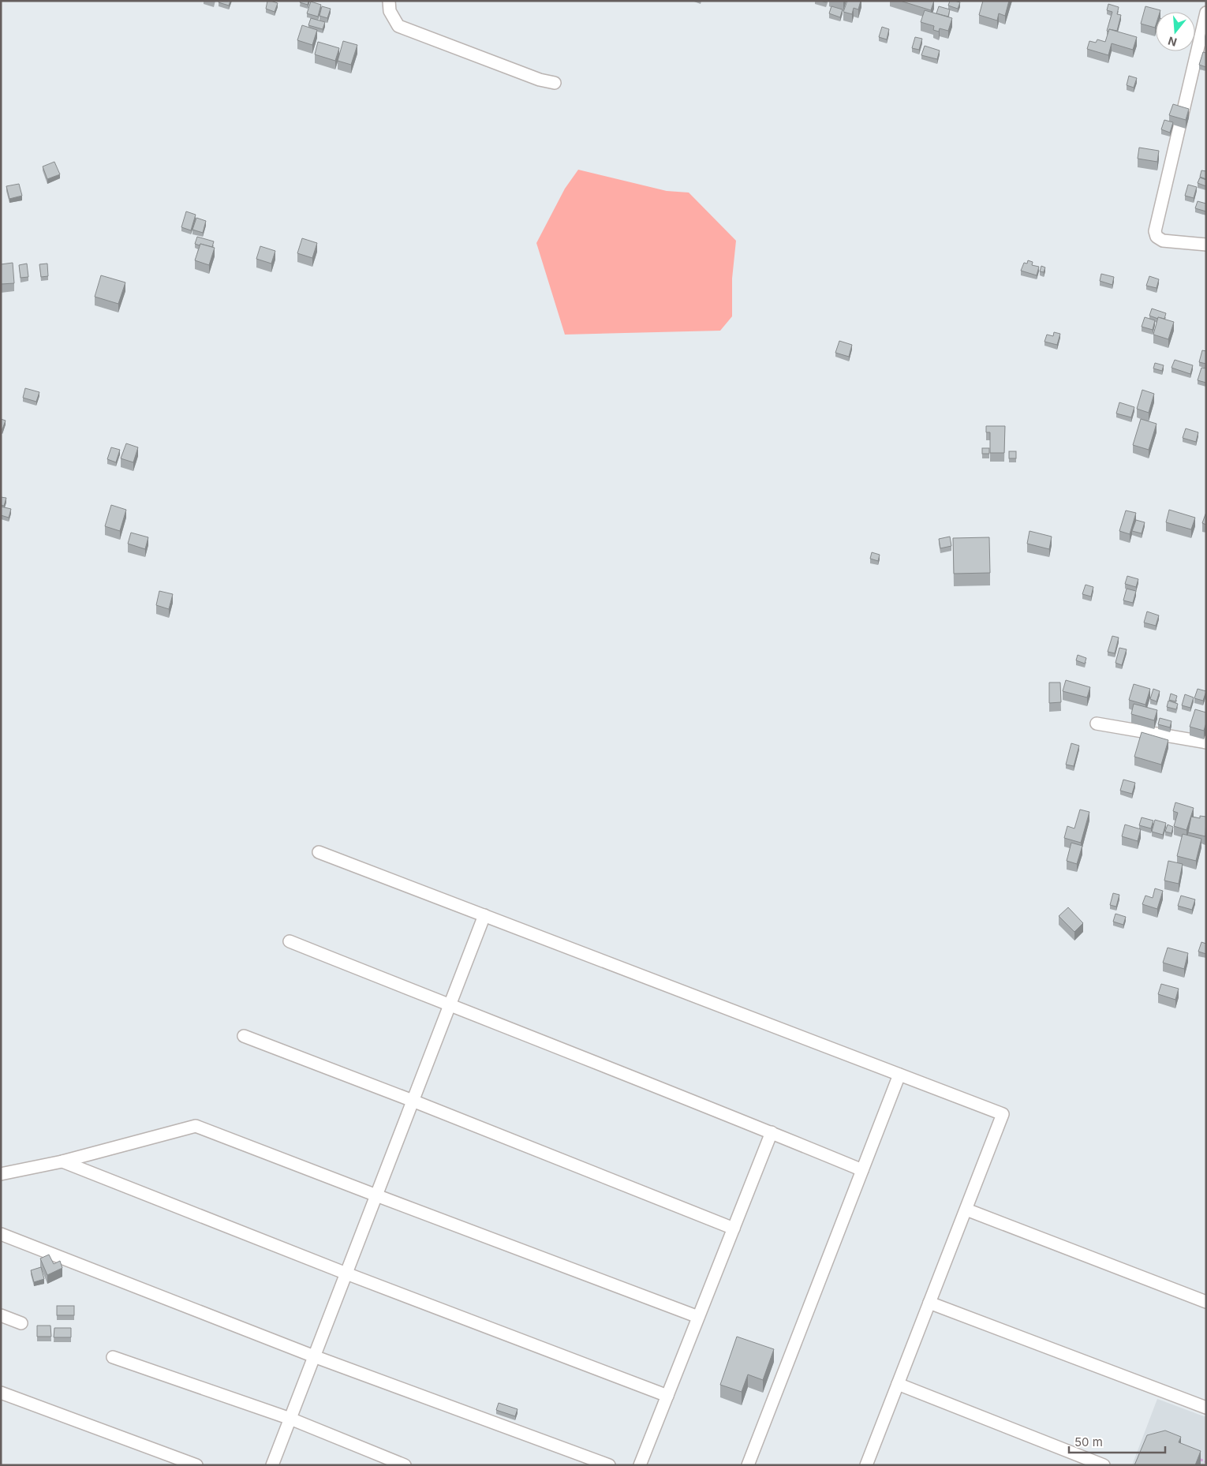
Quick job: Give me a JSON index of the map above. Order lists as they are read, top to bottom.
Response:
{
  "scale_bar": "50 m",
  "north": "bottom"
}
